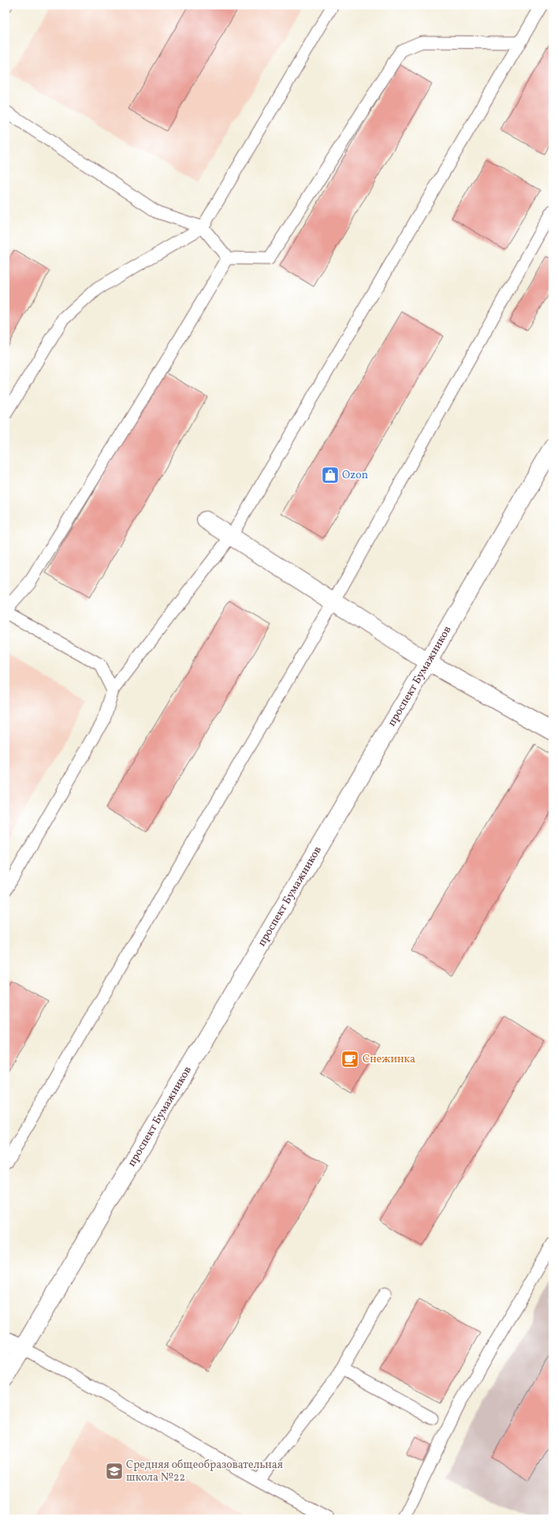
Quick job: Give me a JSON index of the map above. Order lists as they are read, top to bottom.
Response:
{
  "streets": {
    "street": ["проспект Бумажников"]
  },
  "places": {
    "shop": ["Ozon"],
    "cafe": ["Снежинка"],
    "school or university": ["Средняя общеобразовательная школа №22"]
  }
}
